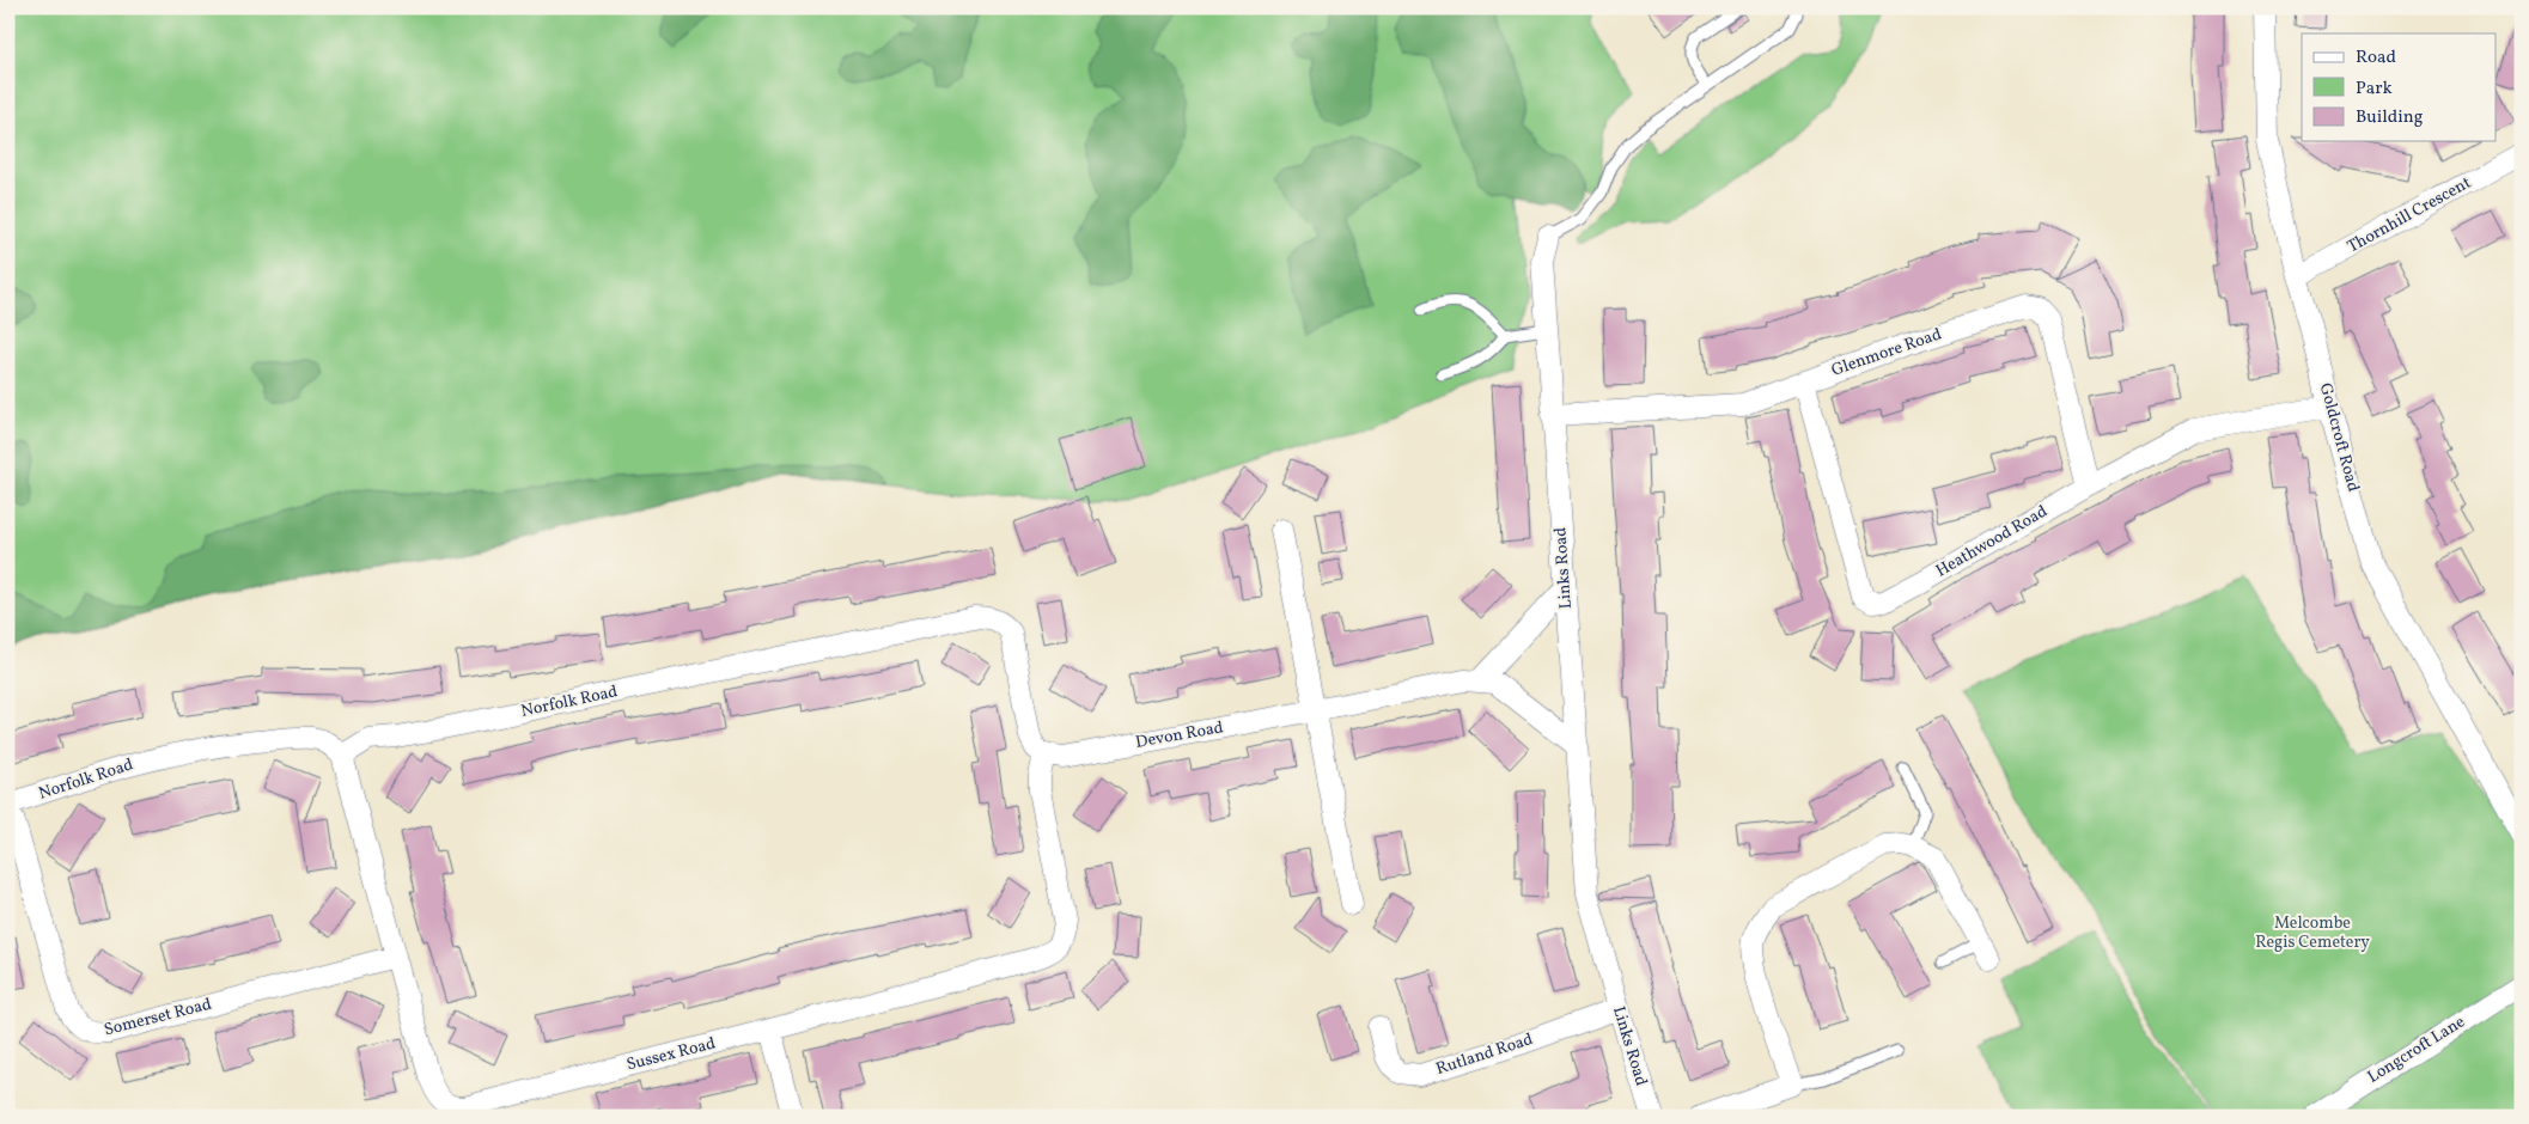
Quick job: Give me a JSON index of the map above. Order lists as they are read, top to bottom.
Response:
{
  "streets": {
    "street": [
      "Thornhill Crescent",
      "Glenmore Road",
      "Goldcroft Road",
      "Heathwood Road",
      "Links Road",
      "Norfolk Road",
      "Devon Road",
      "Somerset Road",
      "Longcroft Lane",
      "Sussex Road",
      "Rutland Road"
    ]
  },
  "crossings": [
    ["Thornhill Crescent", "Goldcroft Road"],
    ["Glenmore Road", "Heathwood Road"],
    ["Glenmore Road", "Links Road"],
    ["Goldcroft Road", "Heathwood Road"],
    ["Links Road", "Devon Road"],
    ["Links Road", "Rutland Road"],
    ["Norfolk Road", "Devon Road"],
    ["Norfolk Road", "Somerset Road"],
    ["Norfolk Road", "Sussex Road"],
    ["Devon Road", "Sussex Road"],
    ["Somerset Road", "Sussex Road"]
  ],
  "parks": ["Melcombe Regis Cemetery"],
  "legend": ["Road", "Park", "Building"]
}
